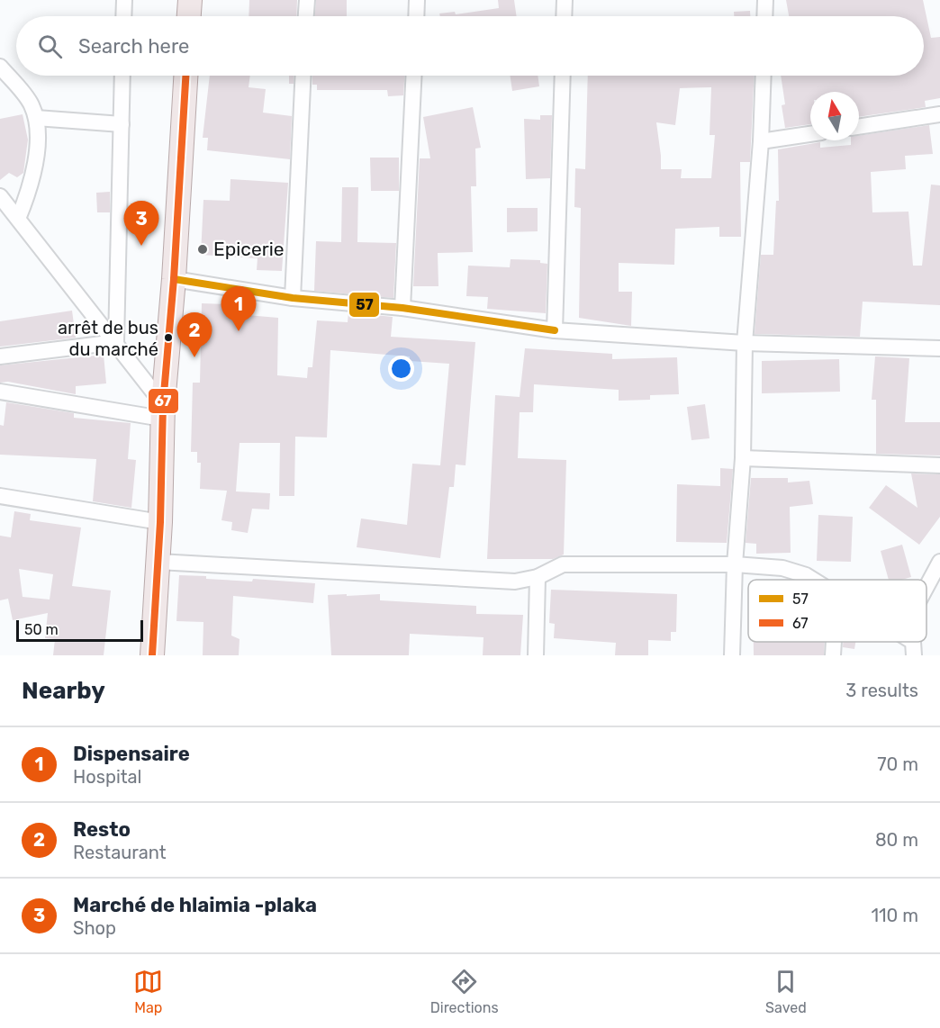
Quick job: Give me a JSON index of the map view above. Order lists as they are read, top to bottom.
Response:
{
  "places": ["Epicerie", "arrêt de bus du marché"],
  "lines": ["transit line 67", "transit line 57"],
  "legend": ["57", "67"],
  "scale_bar": "50 m",
  "north": "top",
  "page": {
    "search": "Search here",
    "pins": ["3", "1", "2"],
    "scale": "50 m",
    "heading": ["Nearby", "3 results"],
    "list": [
      {
        "mark": "1",
        "name": "Dispensaire",
        "note": "Hospital",
        "value": "70 m"
      },
      {
        "mark": "2",
        "name": "Resto",
        "note": "Restaurant",
        "value": "80 m"
      },
      {
        "mark": "3",
        "name": "Marché de hlaimia -plaka",
        "note": "Shop",
        "value": "110 m"
      }
    ],
    "nav": ["Map", "Directions", "Saved"]
  }
}
